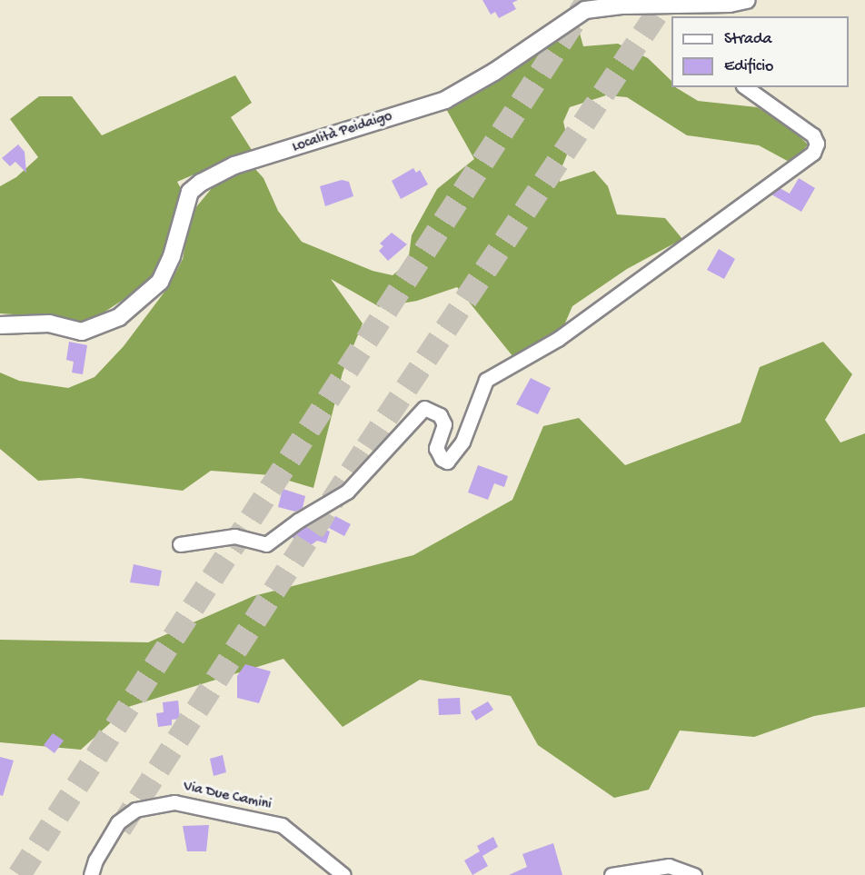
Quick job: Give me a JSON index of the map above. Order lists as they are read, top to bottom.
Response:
{
  "streets": {
    "street": ["Località Peidaigo", "Via Due Camini"]
  },
  "legend": ["Strada", "Edificio"]
}
